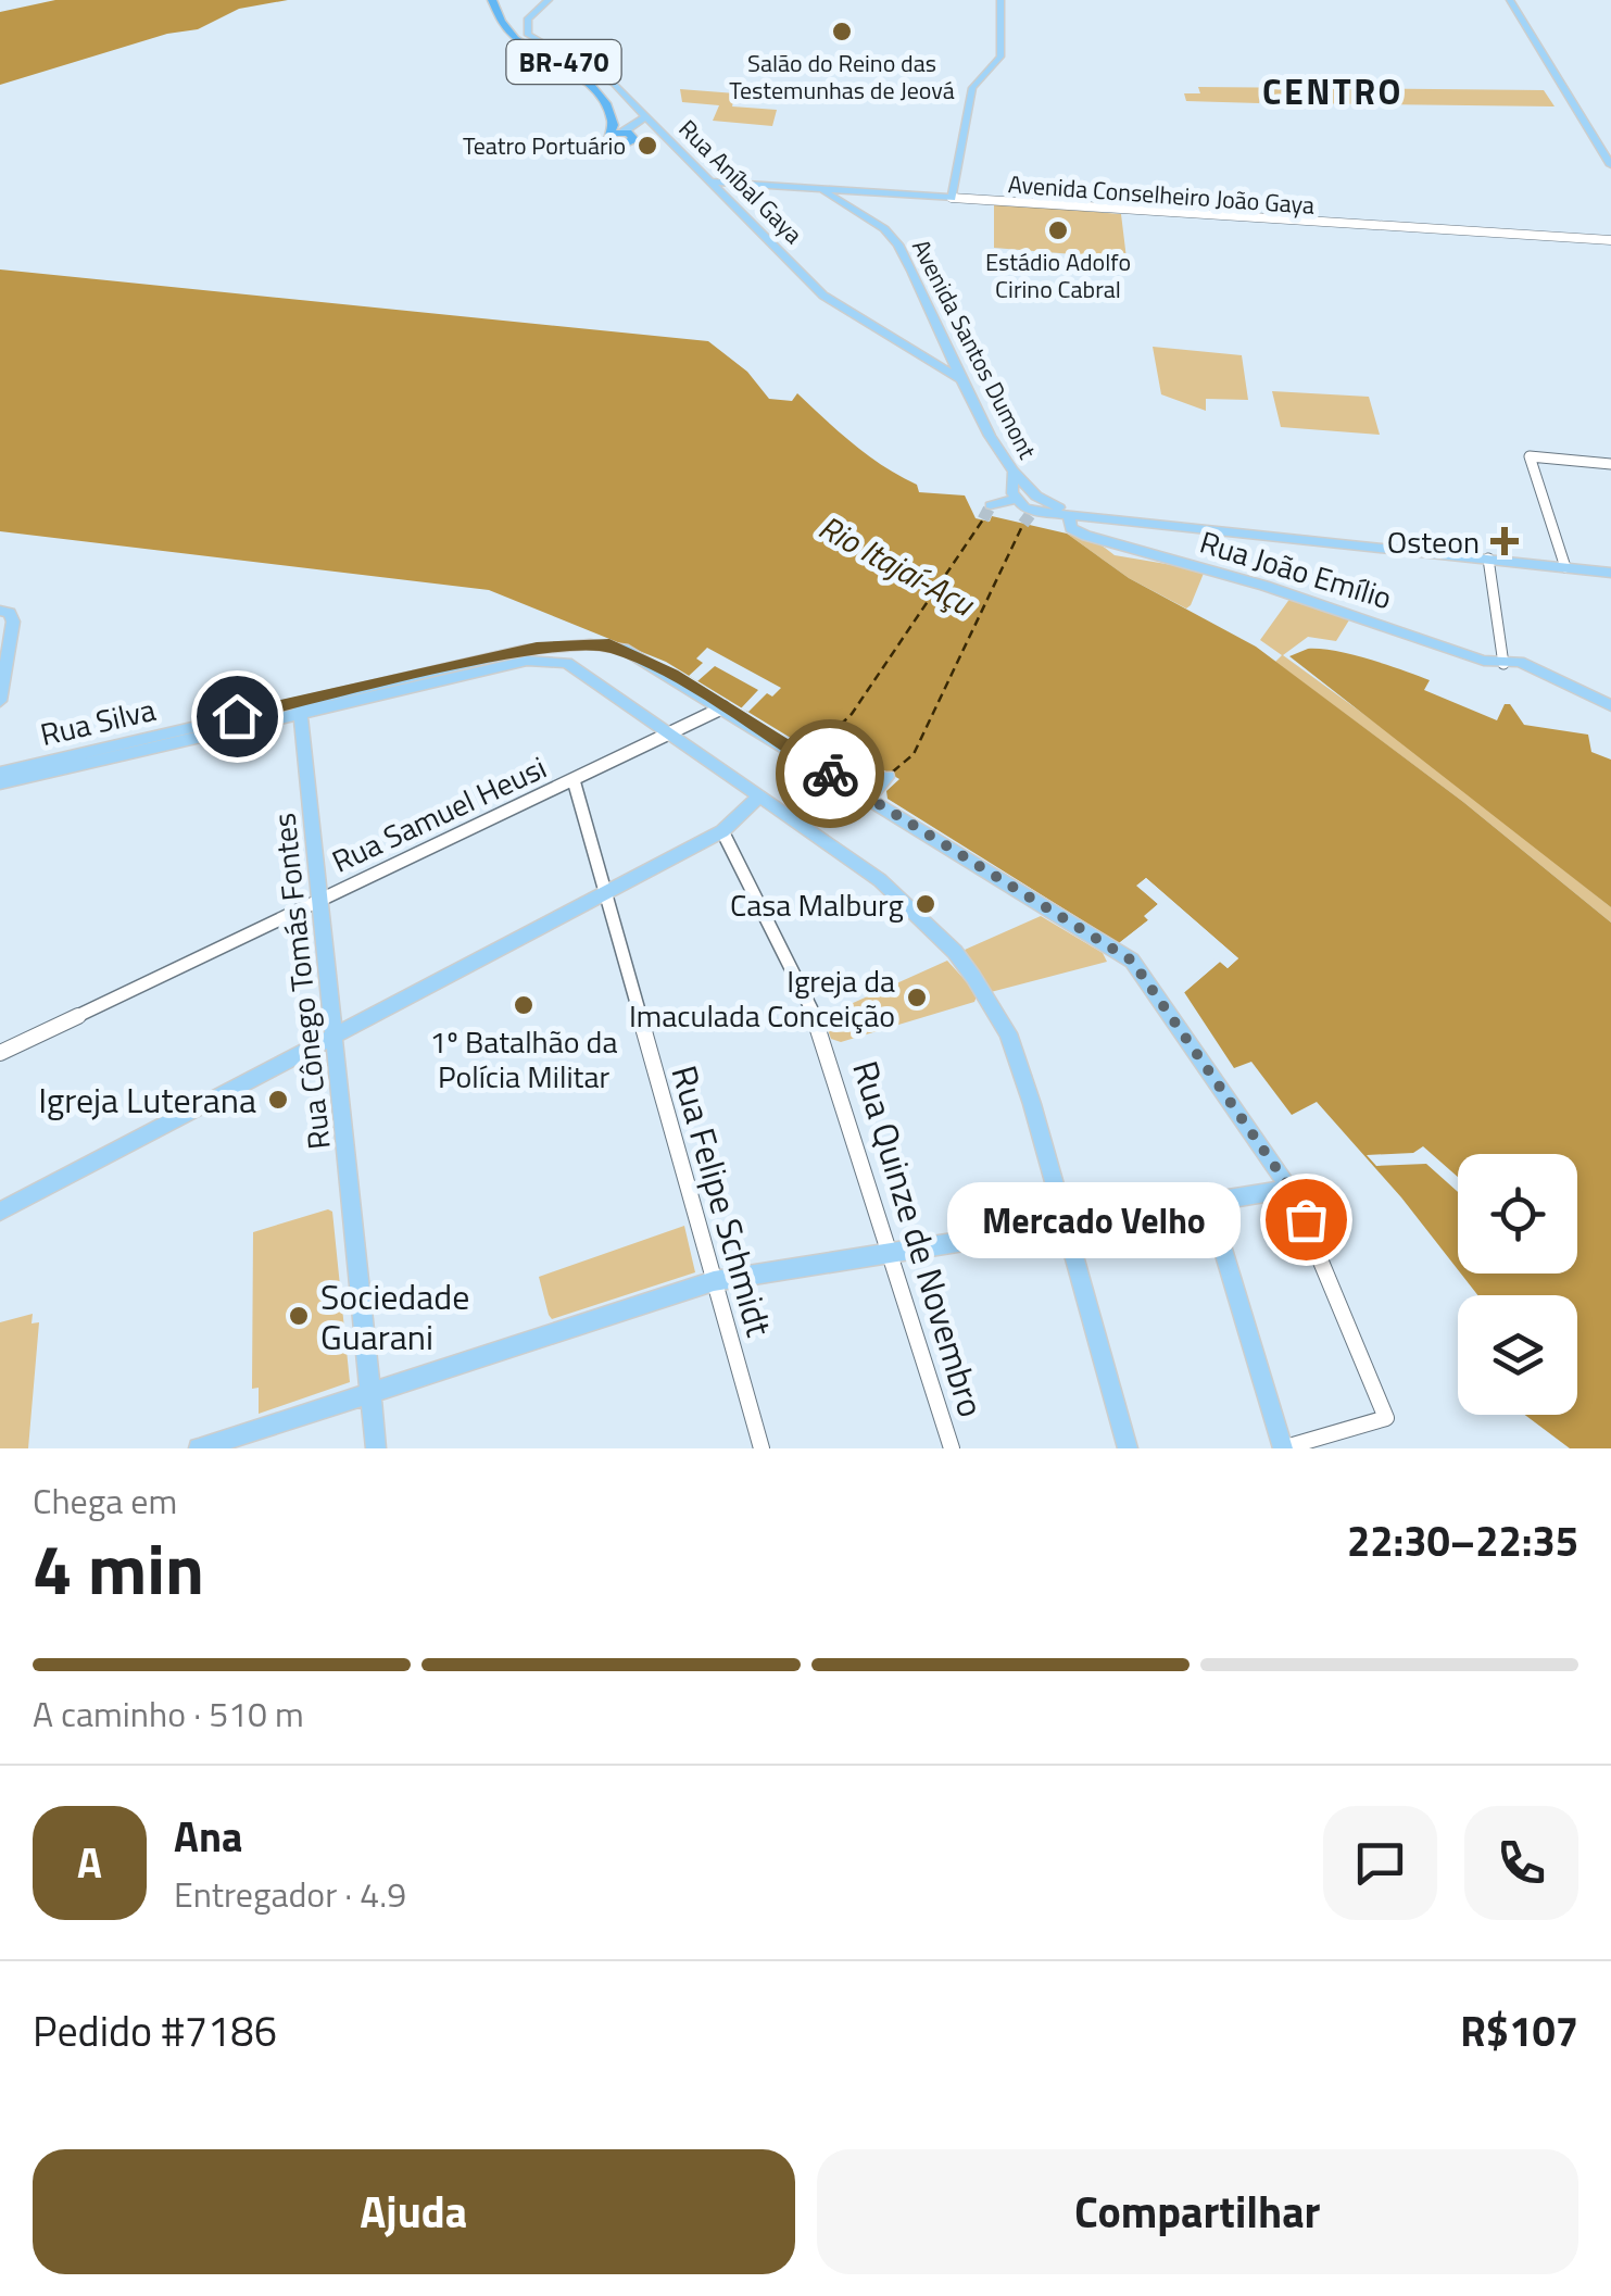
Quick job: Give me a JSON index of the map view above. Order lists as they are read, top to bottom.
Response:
{
  "streets": {
    "highway": ["BR-470"],
    "main road": [
      "Rua Aníbal Gaya",
      "Avenida Conselheiro João Gaya",
      "Avenida Santos Dumont",
      "Rua João Emílio",
      "Rua Silva",
      "Rua Cônego Tomás Fontes"
    ],
    "street": ["Rua Samuel Heusi", "Rua Felipe Schmidt", "Rua Quinze de Novembro"]
  },
  "crossings": [
    ["Rua Aníbal Gaya", "Avenida Conselheiro João Gaya"],
    ["Rua Aníbal Gaya", "Avenida Santos Dumont"],
    ["Avenida Conselheiro João Gaya", "Avenida Santos Dumont"],
    ["Rua Silva", "Rua Samuel Heusi"],
    ["Rua Silva", "Rua Cônego Tomás Fontes"],
    ["Rua Samuel Heusi", "Rua Cônego Tomás Fontes"],
    ["Rua Samuel Heusi", "Rua Felipe Schmidt"]
  ],
  "districts": ["CENTRO"],
  "water": ["Rio Itajaí-Açu"],
  "places": {
    "other": [
      "Salão do Reino das Testemunhas de Jeová",
      "Teatro Portuário",
      "Estádio Adolfo Cirino Cabral",
      "Casa Malburg",
      "Igreja da Imaculada Conceição",
      "1º Batalhão da Polícia Militar",
      "Igreja Luterana",
      "Mercado Velho",
      "Sociedade Guarani"
    ],
    "health": ["Osteon"]
  },
  "page": {
    "bubble": "Mercado Velho",
    "heading": ["4 min", "Chega em", "22:30–22:35"],
    "panel": [
      "Ana",
      "Entregador · 4.9",
      "Pedido #7186",
      "R$107"
    ],
    "bar": "A caminho · 510 m",
    "round": "A",
    "buttons": ["Ajuda", "Compartilhar"]
  }
}
